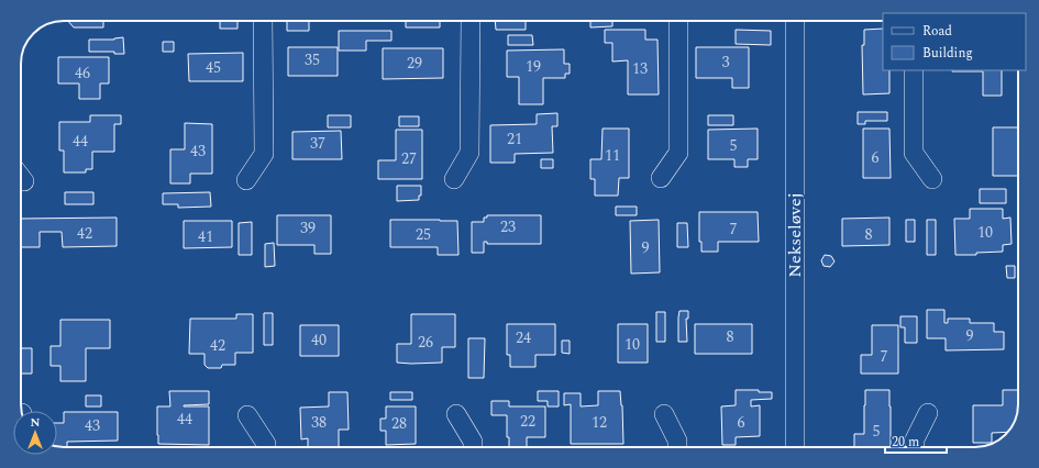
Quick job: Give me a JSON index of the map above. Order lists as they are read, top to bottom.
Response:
{
  "streets": {
    "street": ["Nekseløvej"]
  },
  "house_numbers": [
    "35",
    "3",
    "29",
    "19",
    "45",
    "13",
    "46",
    "21",
    "44",
    "37",
    "5",
    "43",
    "11",
    "6",
    "27",
    "23",
    "39",
    "7",
    "10",
    "42",
    "25",
    "8",
    "41",
    "9",
    "9",
    "8",
    "24",
    "40",
    "26",
    "10",
    "42",
    "7",
    "44",
    "22",
    "38",
    "12",
    "6",
    "28",
    "43",
    "5"
  ],
  "legend": ["Road", "Building"],
  "scale_bar": "20 m",
  "north": "top"
}
